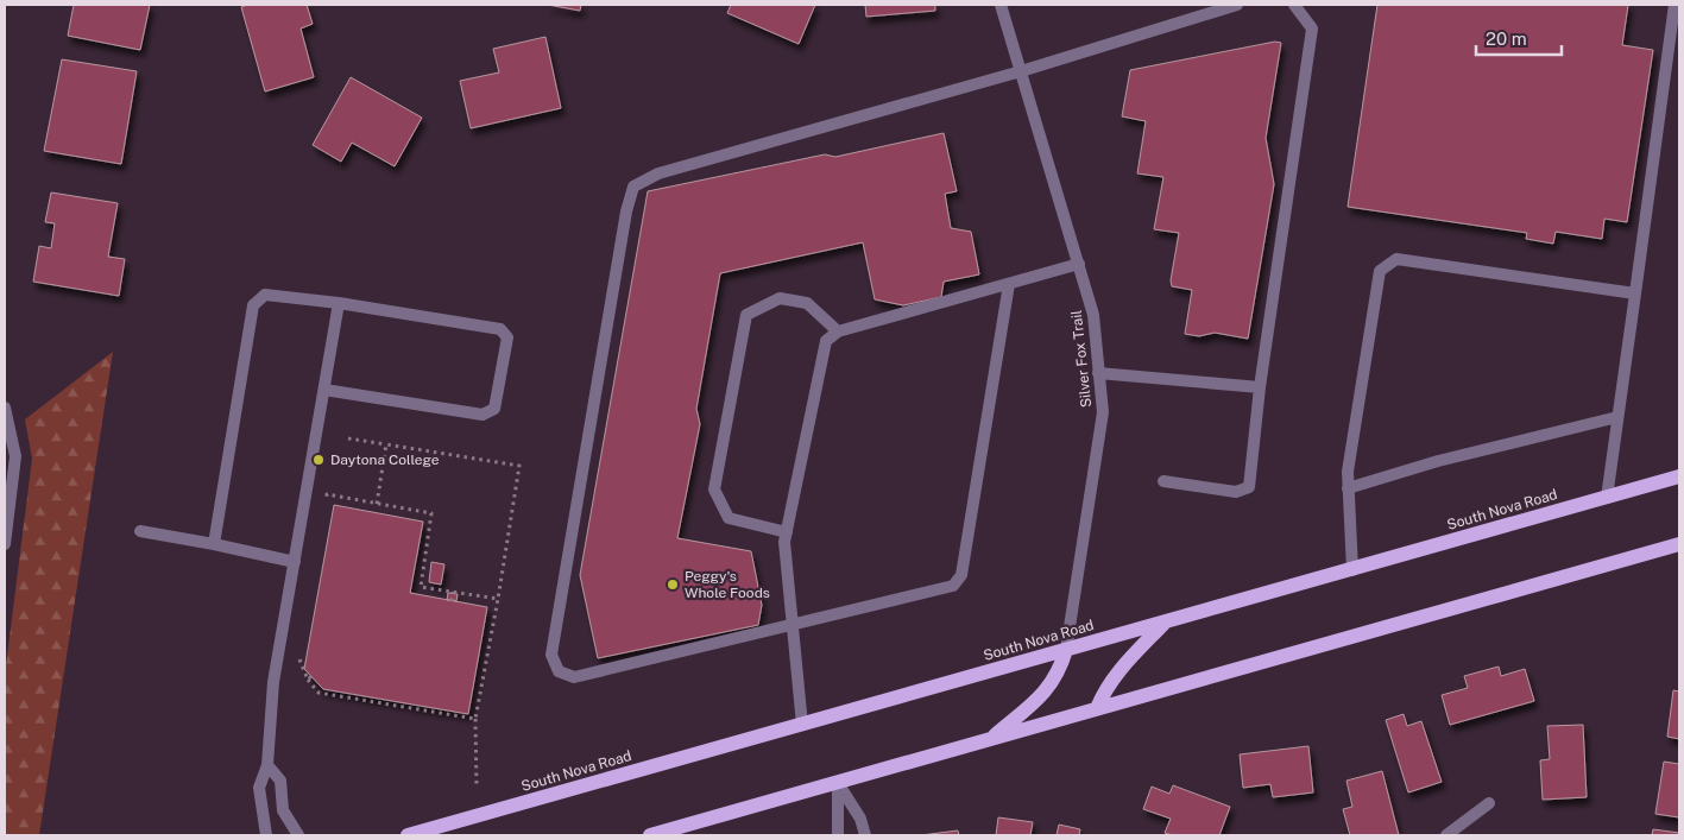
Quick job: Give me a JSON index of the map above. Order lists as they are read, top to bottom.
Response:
{
  "streets": {
    "main road": ["South Nova Road"],
    "street": ["Silver Fox Trail"]
  },
  "crossings": [
    ["Silver Fox Trail", "South Nova Road"]
  ],
  "places": ["Daytona College", "Peggy's Whole Foods"],
  "scale_bar": "20 m"
}
